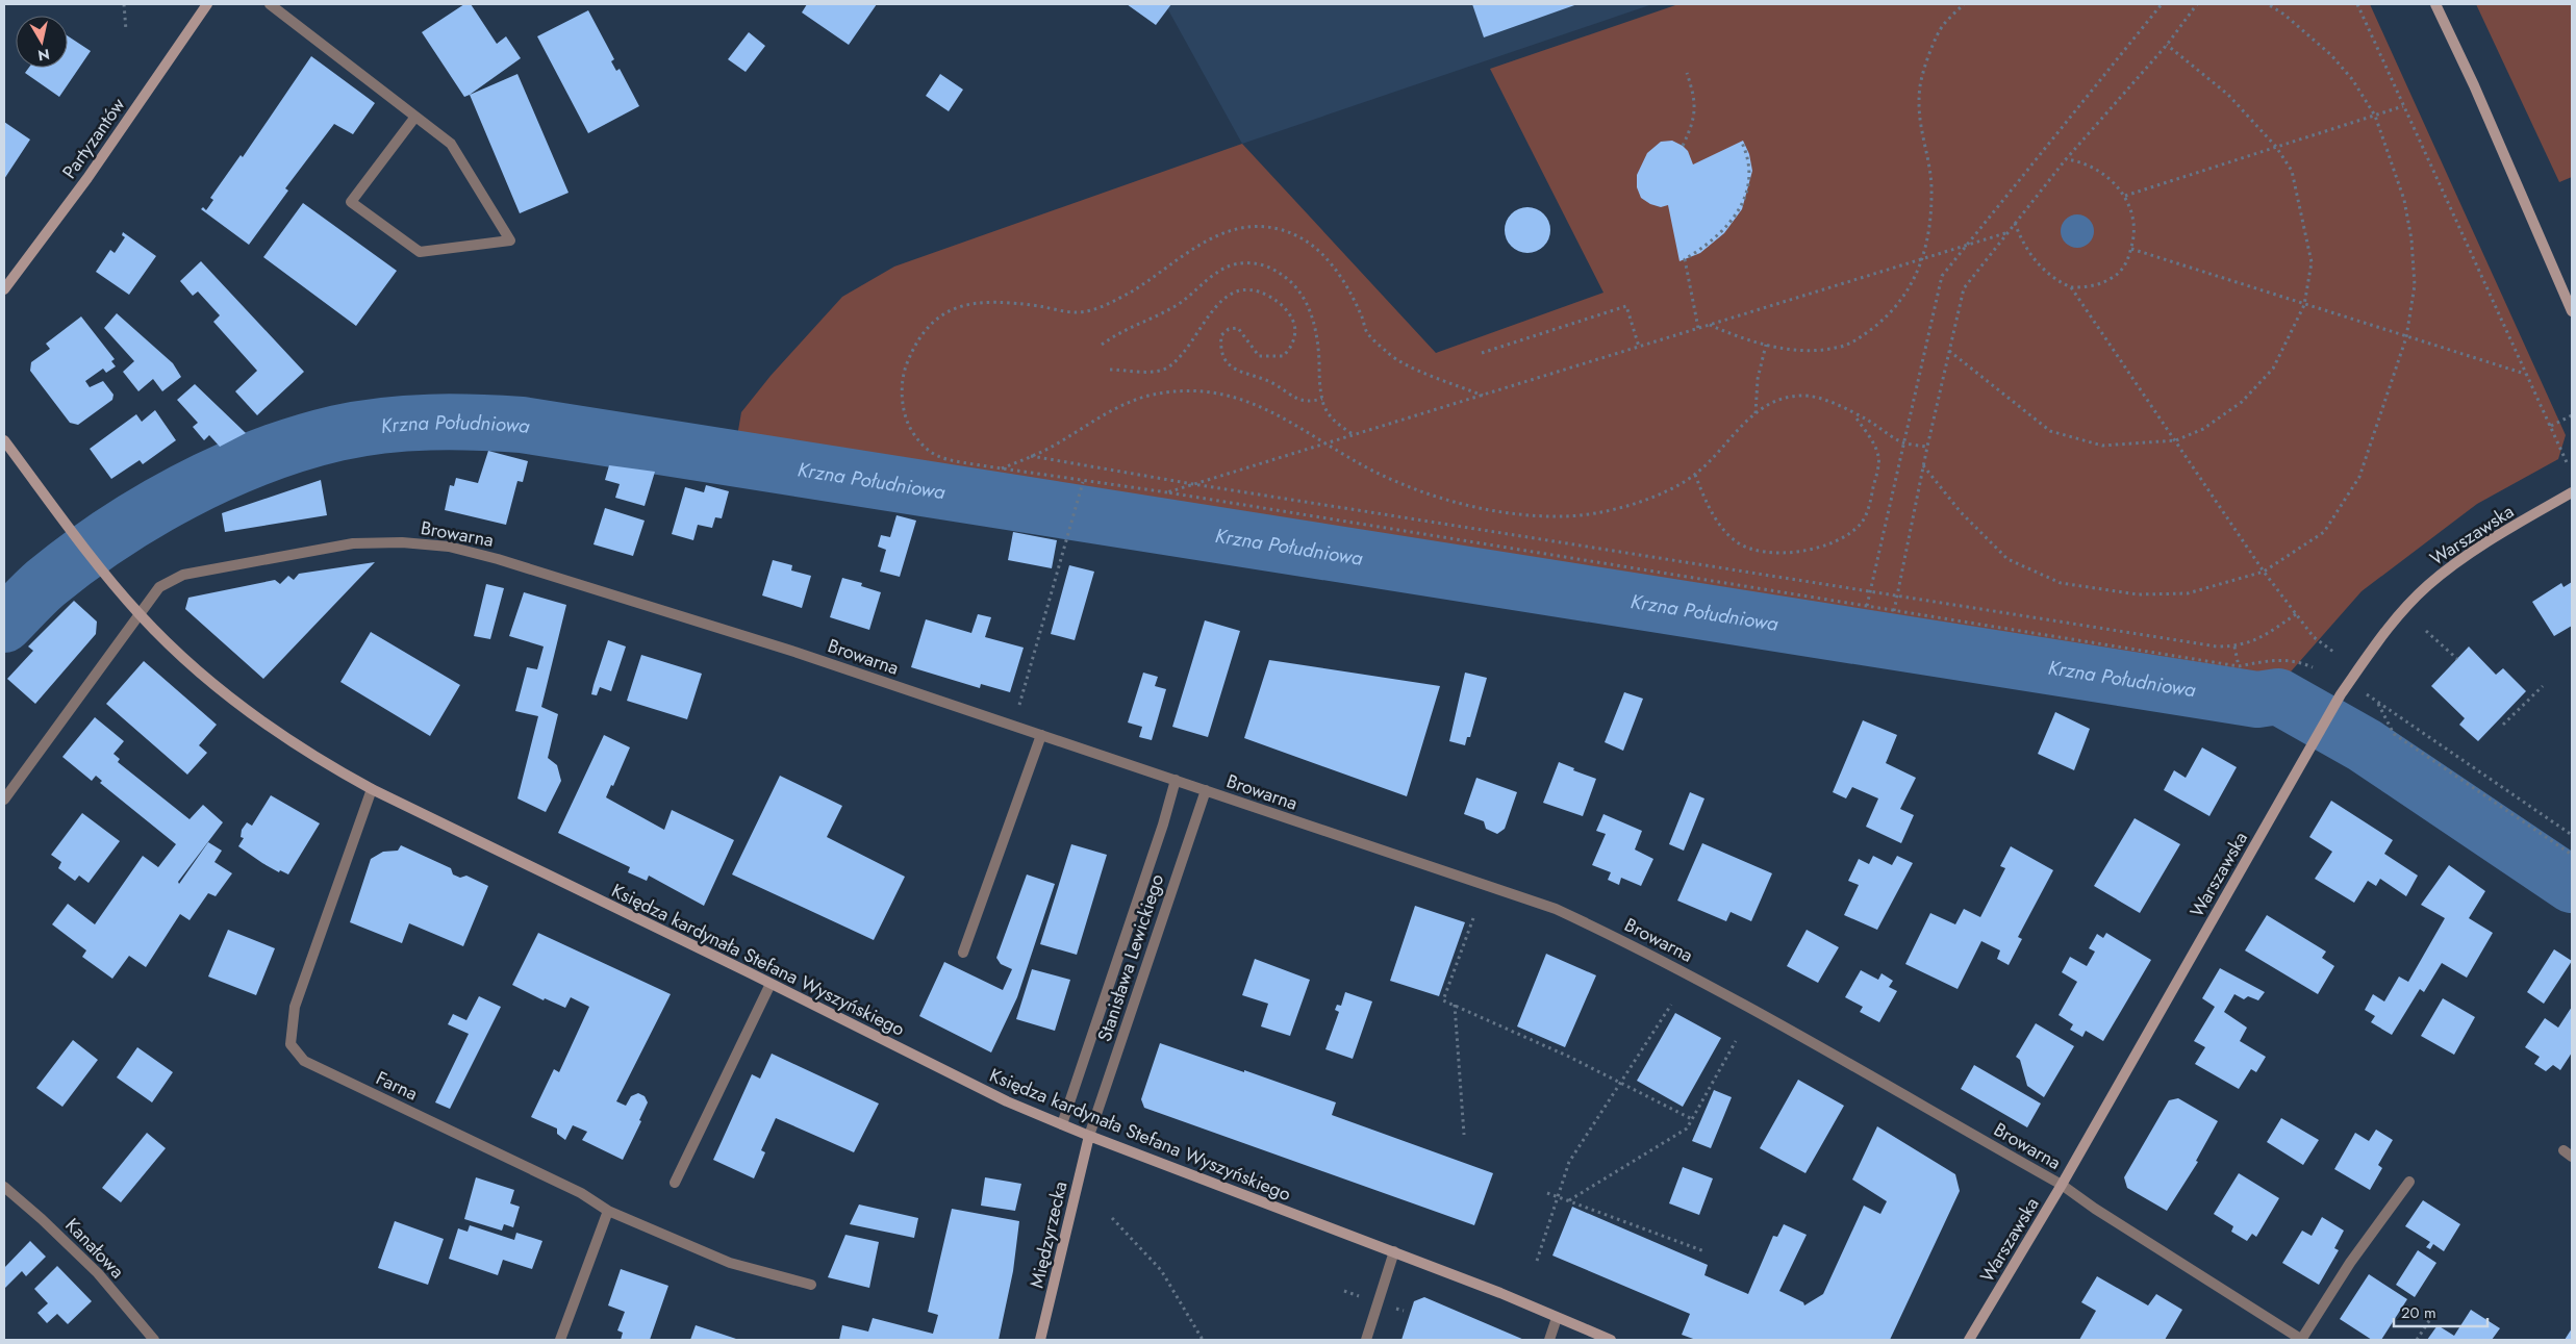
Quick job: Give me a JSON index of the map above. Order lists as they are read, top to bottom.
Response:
{
  "streets": {
    "main road": [
      "Partyzantów",
      "Warszawska",
      "Księdza kardynała Stefana Wyszyńskiego",
      "Międzyrzecka"
    ],
    "street": [
      "Browarna",
      "Stanisława Lewickiego",
      "Farna",
      "Kanałowa"
    ]
  },
  "crossings": [
    ["Browarna", "Warszawska"],
    ["Browarna", "Stanisława Lewickiego"],
    ["Browarna", "Księdza kardynała Stefana Wyszyńskiego"],
    ["Stanisława Lewickiego", "Księdza kardynała Stefana Wyszyńskiego"],
    ["Stanisława Lewickiego", "Międzyrzecka"],
    ["Księdza kardynała Stefana Wyszyńskiego", "Farna"],
    ["Księdza kardynała Stefana Wyszyńskiego", "Międzyrzecka"]
  ],
  "water": ["Krzna Południowa"],
  "scale_bar": "20 m",
  "north": "bottom"
}
